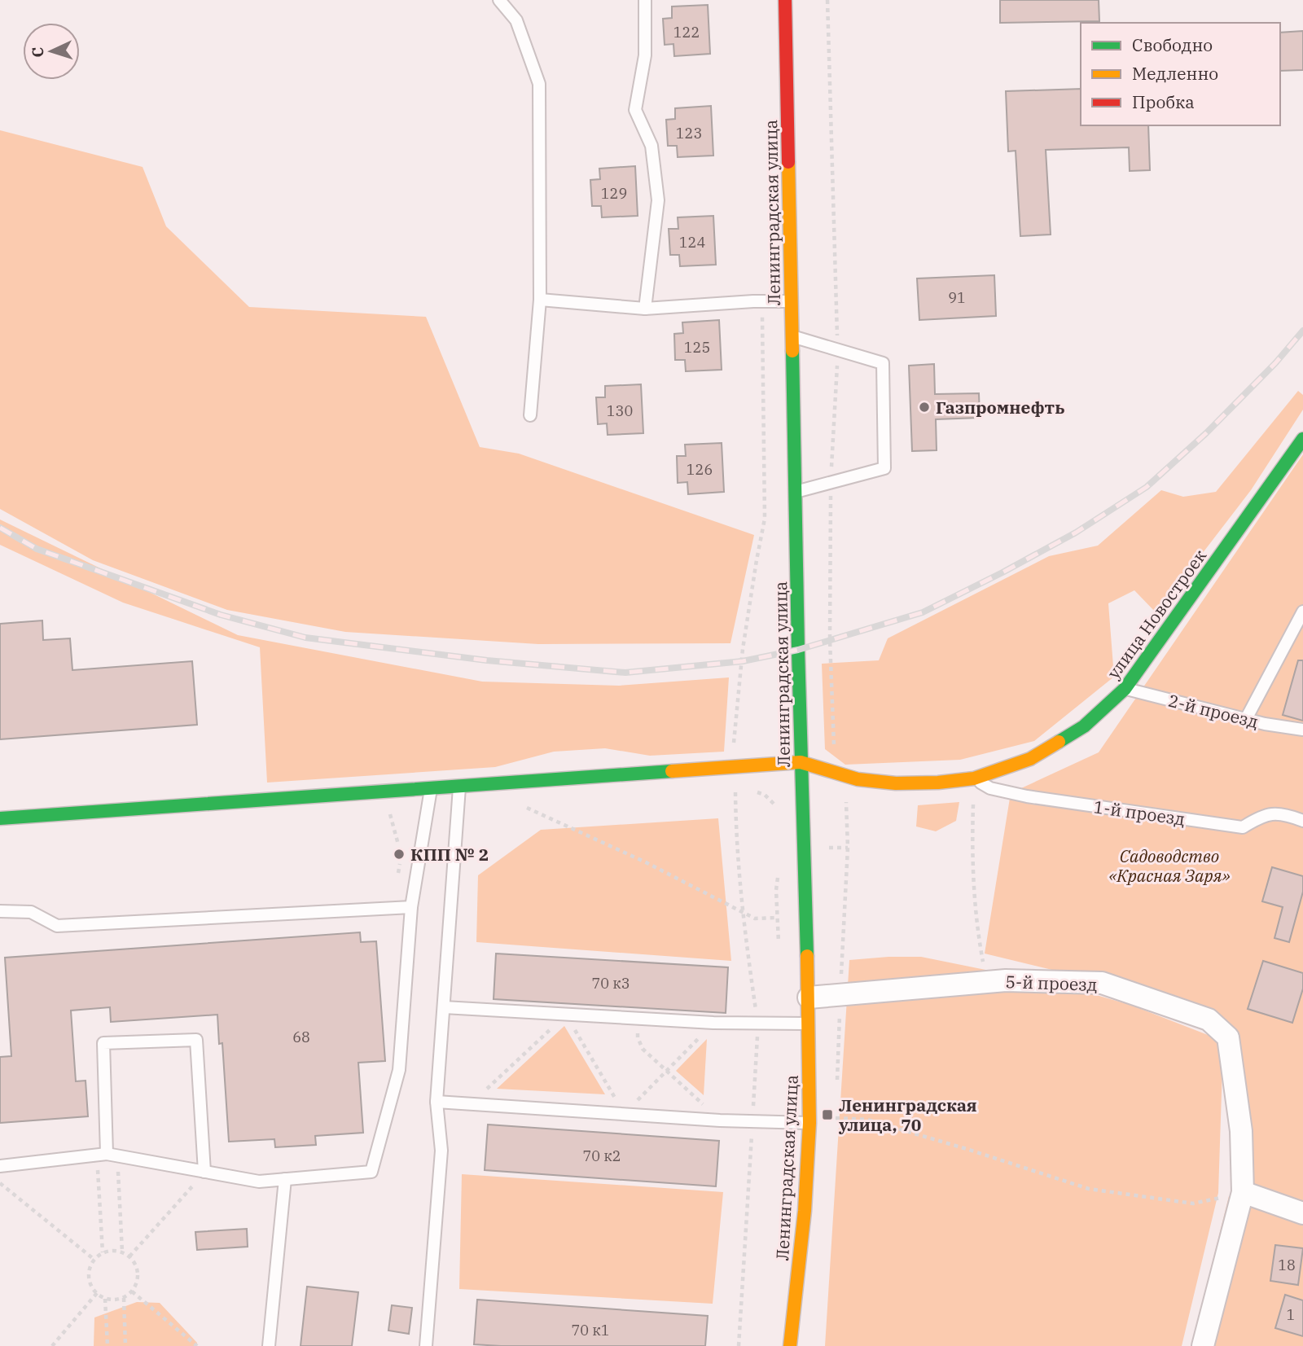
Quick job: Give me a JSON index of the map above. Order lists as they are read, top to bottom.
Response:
{
  "streets": {
    "street": ["Ленинградская улица", "улица Новостроек", "5-й проезд"],
    "lane": ["2-й проезд", "1-й проезд"]
  },
  "crossings": [
    ["Ленинградская улица", "улица Новостроек"],
    ["Ленинградская улица", "5-й проезд"],
    ["улица Новостроек", "2-й проезд"],
    ["улица Новостроек", "1-й проезд"]
  ],
  "parks": ["Садоводство «Красная Заря»"],
  "places": {
    "other": ["Газпромнефть", "КПП № 2"],
    "transit": ["Ленинградская улица, 70"]
  },
  "house_numbers": [
    "122",
    "123",
    "129",
    "124",
    "91",
    "125",
    "130",
    "126",
    "70 к3",
    "68",
    "70 к2",
    "18",
    "1",
    "70 к1"
  ],
  "legend": ["Свободно", "Медленно", "Пробка"],
  "north": "left"
}
